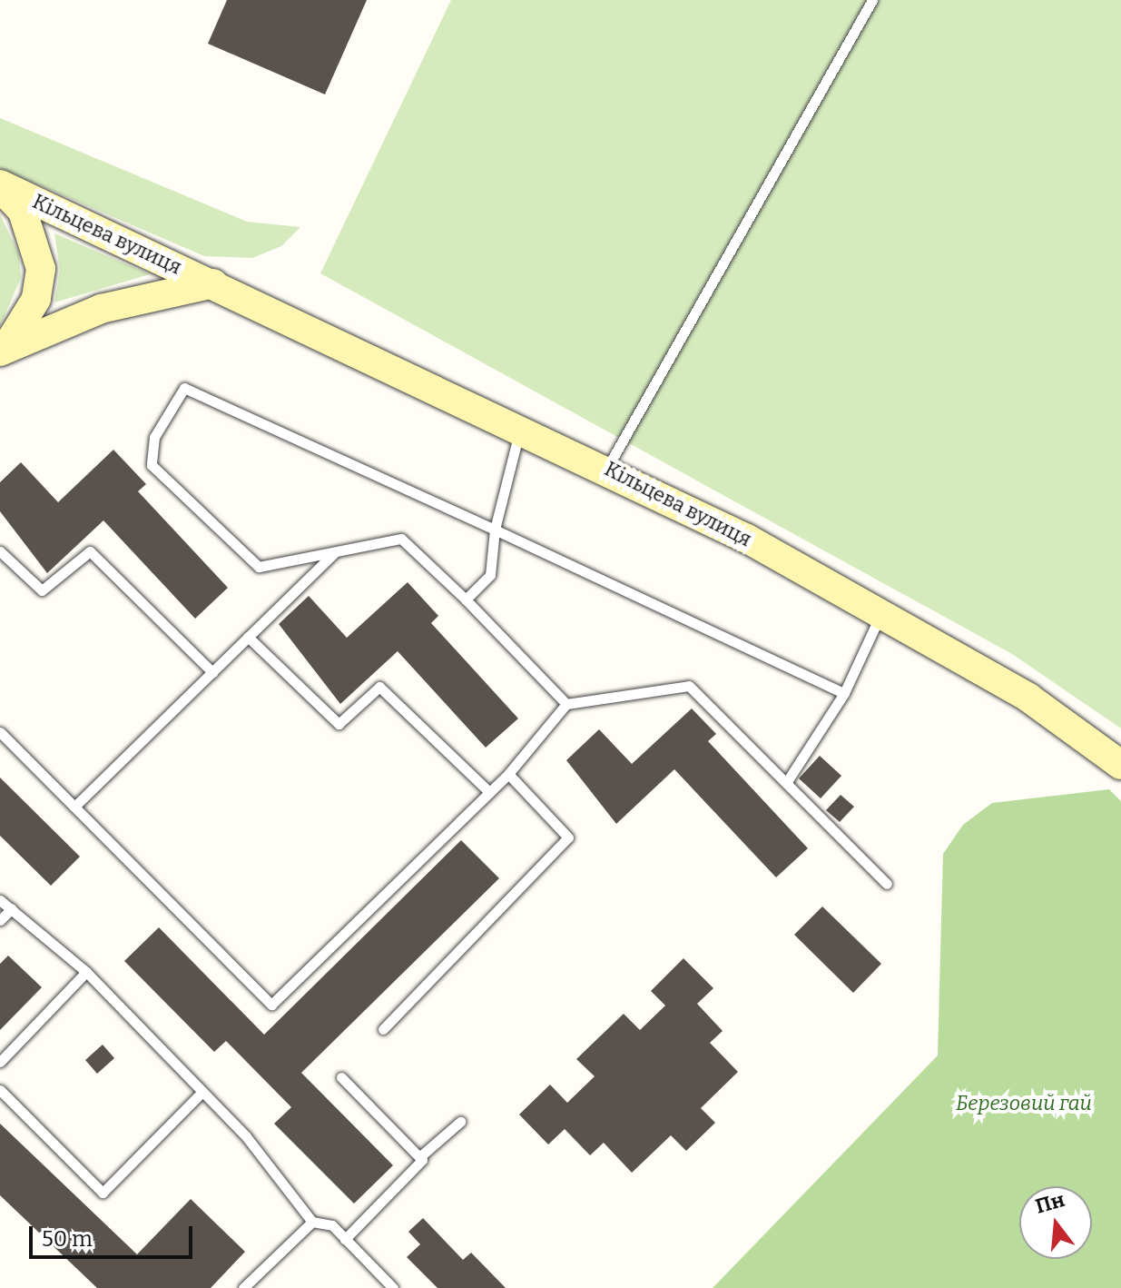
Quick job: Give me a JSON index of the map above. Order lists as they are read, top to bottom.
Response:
{
  "streets": {
    "main road": ["Кільцева вулиця"]
  },
  "parks": ["Березовий гай"],
  "scale_bar": "50 m",
  "north": "top"
}
